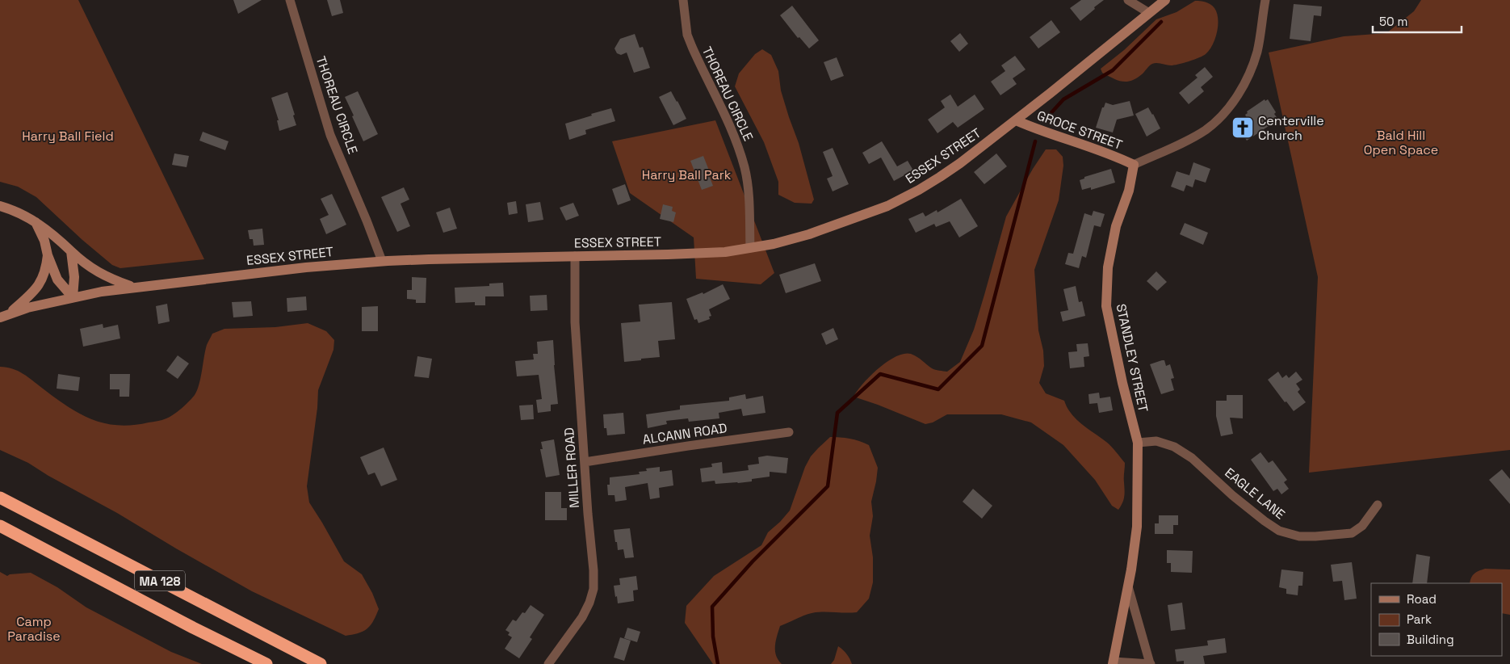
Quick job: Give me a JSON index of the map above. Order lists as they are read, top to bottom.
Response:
{
  "streets": {
    "highway": ["MA 128"],
    "main road": ["GROCE STREET", "ESSEX STREET", "STANDLEY STREET"],
    "street": [
      "THOREAU CIRCLE",
      "ALCANN ROAD",
      "MILLER ROAD",
      "EAGLE LANE"
    ]
  },
  "crossings": [
    ["THOREAU CIRCLE", "ESSEX STREET"],
    ["GROCE STREET", "ESSEX STREET"],
    ["GROCE STREET", "STANDLEY STREET"],
    ["ESSEX STREET", "MILLER ROAD"],
    ["STANDLEY STREET", "EAGLE LANE"],
    ["ALCANN ROAD", "MILLER ROAD"]
  ],
  "parks": [
    "Bald Hill Open Space",
    "Harry Ball Field",
    "Harry Ball Park",
    "Camp Paradise"
  ],
  "places": {
    "church": ["Centerville Church"]
  },
  "legend": ["Road", "Park", "Building"],
  "scale_bar": "50 m"
}
